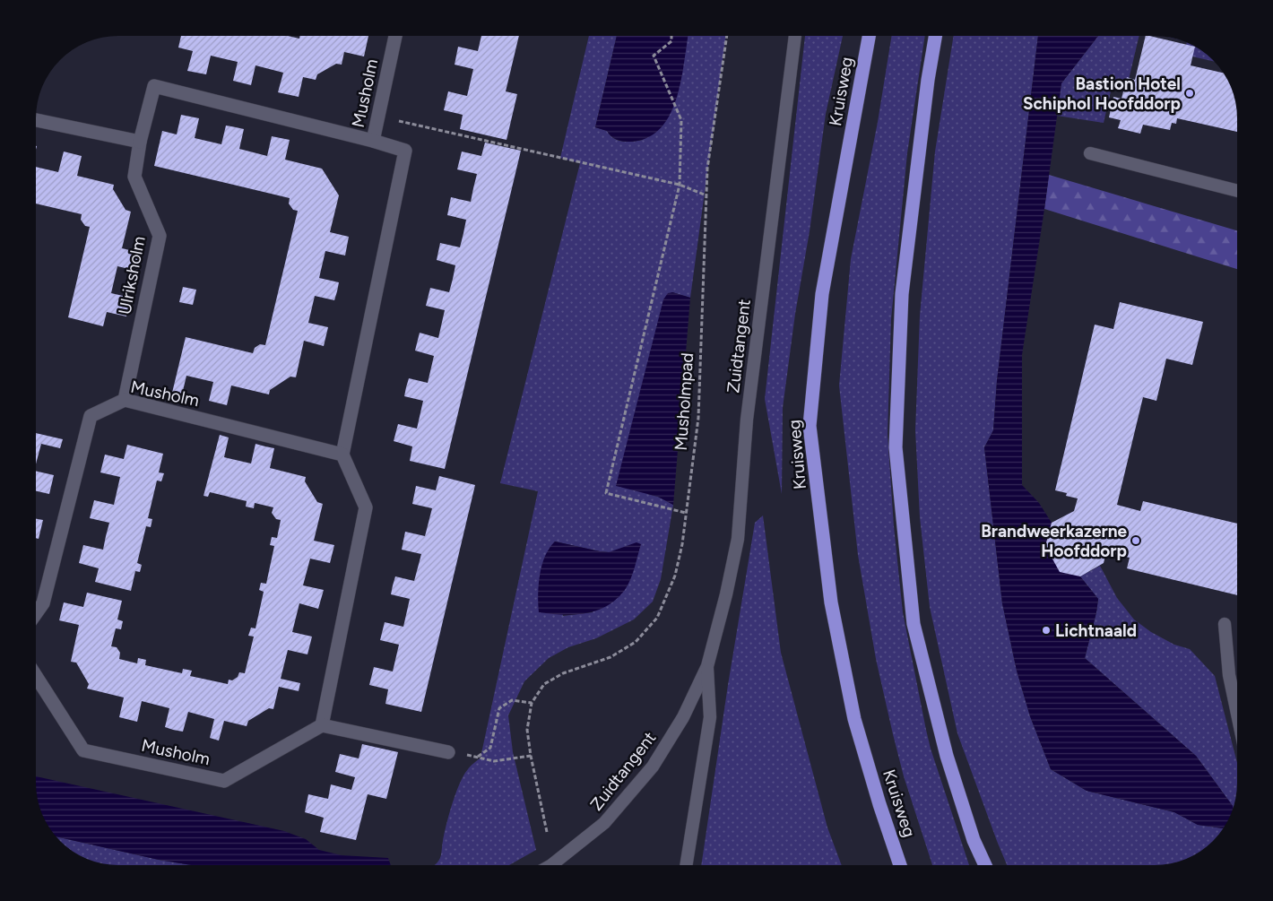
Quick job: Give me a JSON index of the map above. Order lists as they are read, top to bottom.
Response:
{
  "streets": {
    "highway": ["Kruisweg"],
    "street": ["Musholm", "Ulriksholm"],
    "lane": ["Zuidtangent"],
    "path": ["Musholmpad"]
  },
  "crossings": [
    ["Musholm", "Ulriksholm"]
  ],
  "places": ["Bastion Hotel Schiphol Hoofddorp", "Brandweerkazerne Hoofddorp", "Lichtnaald"]
}
